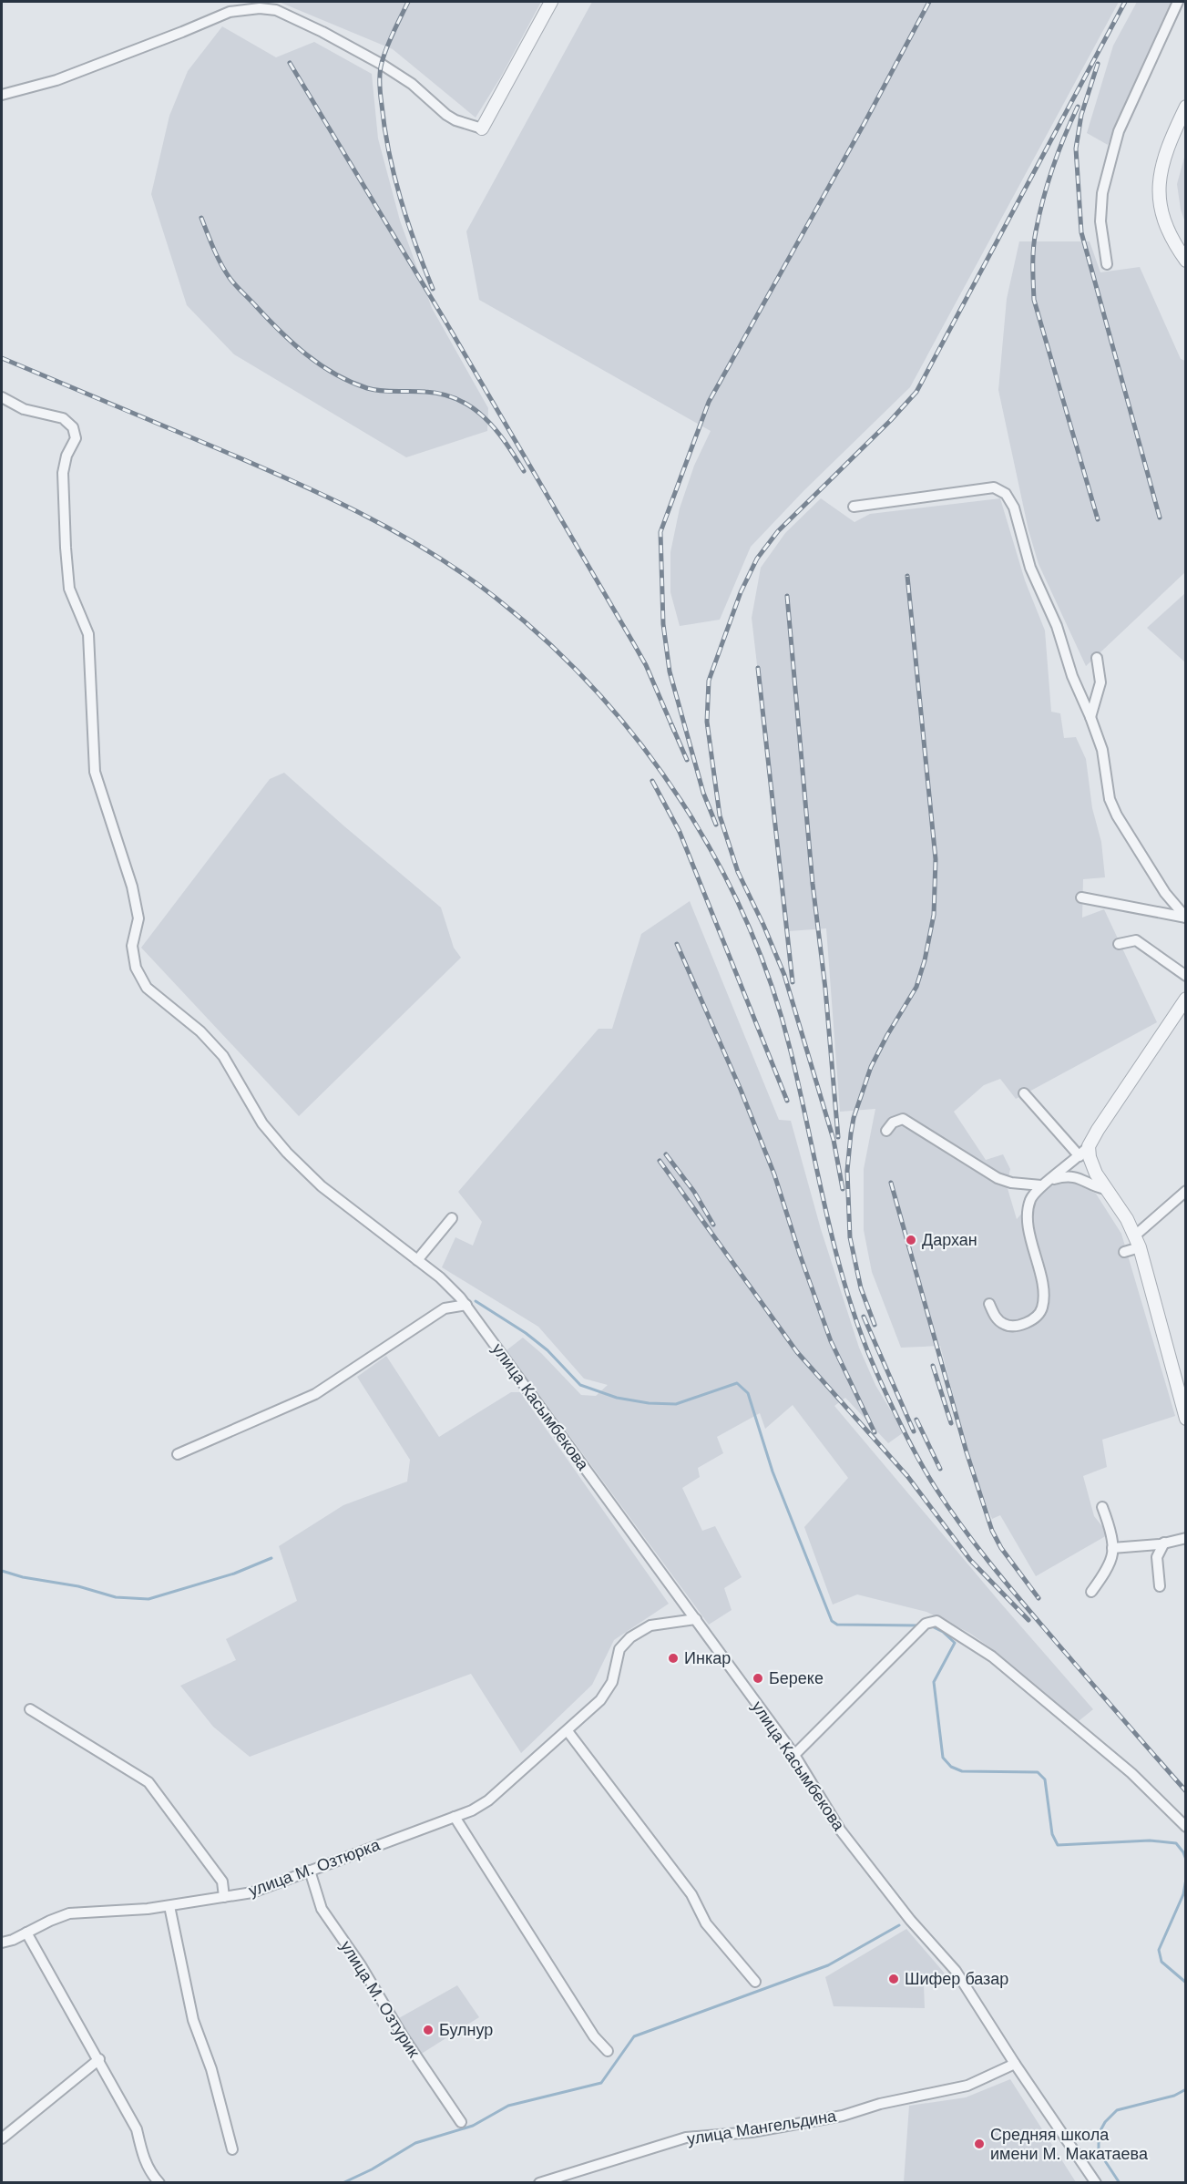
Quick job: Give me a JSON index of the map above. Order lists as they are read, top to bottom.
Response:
{
  "streets": {
    "street": [
      "улица Касымбекова",
      "улица М. Озтюрка",
      "улица М. Озтурик",
      "улица Мангельдина"
    ]
  },
  "crossings": [
    ["улица Касымбекова", "улица М. Озтюрка"],
    ["улица Касымбекова", "улица Мангельдина"],
    ["улица М. Озтюрка", "улица М. Озтурик"]
  ],
  "places": [
    "Дархан",
    "Инкар",
    "Береке",
    "Шифер базар",
    "Булнур",
    "Средняя школа имени М. Макатаева"
  ]
}
